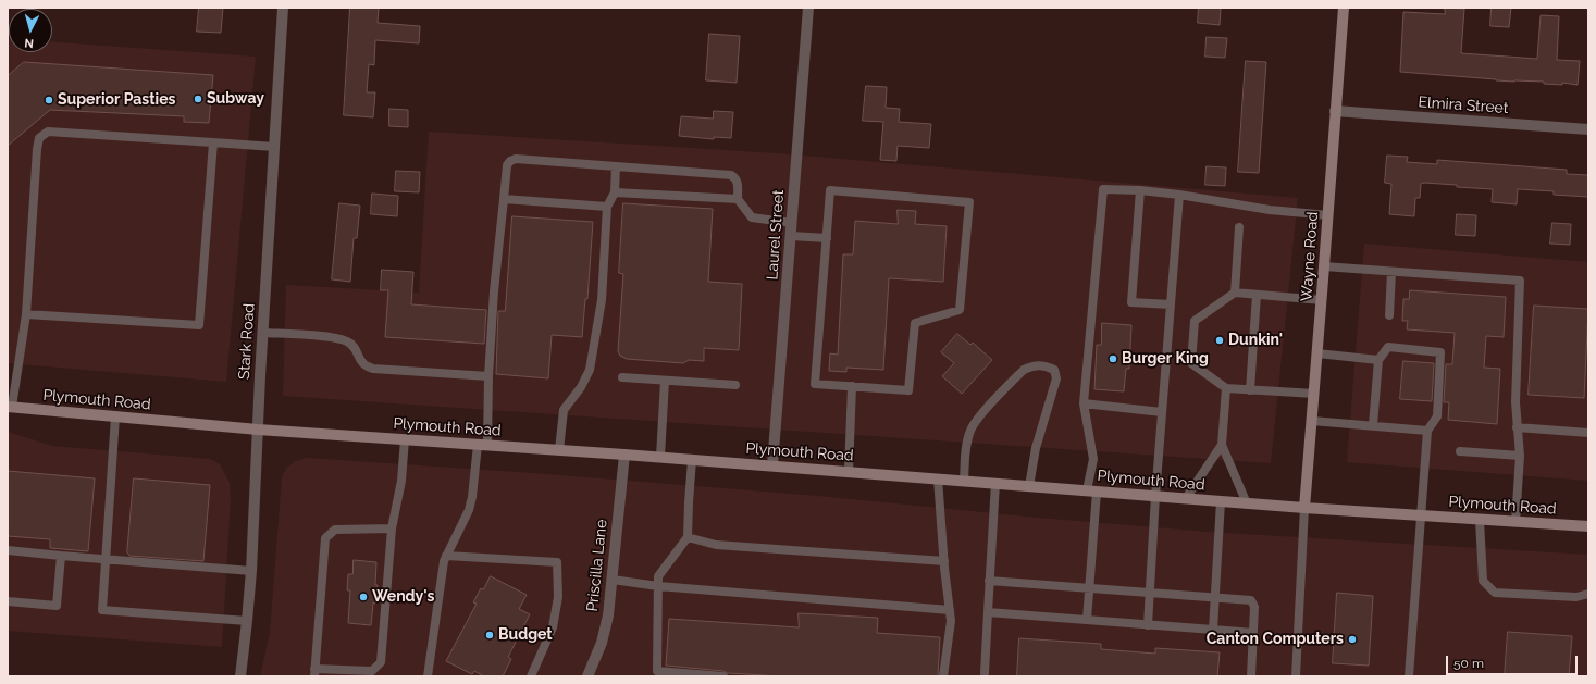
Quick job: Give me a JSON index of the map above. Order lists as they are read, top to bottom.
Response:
{
  "streets": {
    "main road": ["Wayne Road", "Plymouth Road"],
    "street": [
      "Elmira Street",
      "Laurel Street",
      "Stark Road",
      "Priscilla Lane"
    ]
  },
  "crossings": [
    ["Elmira Street", "Wayne Road"],
    ["Laurel Street", "Plymouth Road"],
    ["Wayne Road", "Plymouth Road"],
    ["Stark Road", "Plymouth Road"],
    ["Plymouth Road", "Priscilla Lane"]
  ],
  "places": [
    "Subway",
    "Superior Pasties",
    "Dunkin'",
    "Burger King",
    "Wendy's",
    "Budget",
    "Canton Computers"
  ],
  "scale_bar": "50 m",
  "north": "bottom"
}
